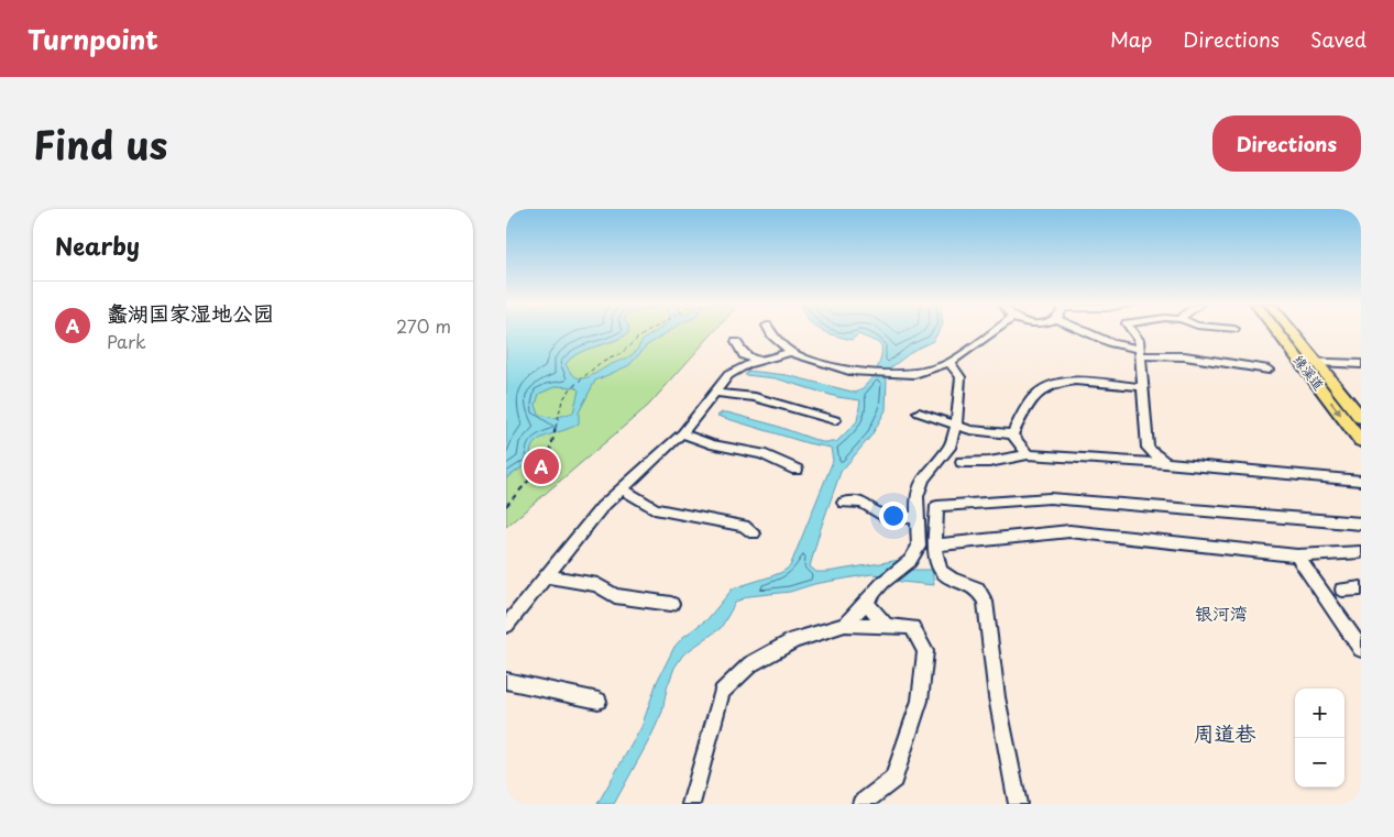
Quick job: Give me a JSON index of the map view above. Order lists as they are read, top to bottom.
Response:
{
  "streets": {
    "main road": ["缘溪道"]
  },
  "districts": ["银河湾", "周道巷"],
  "page": {
    "header": "Turnpoint",
    "nav": ["Map", "Directions", "Saved"],
    "title": "Find us",
    "buttons": "Directions",
    "heading": "Nearby",
    "list": [
      {
        "mark": "A",
        "name": "蠡湖国家湿地公园",
        "note": "Park",
        "value": "270 m"
      }
    ],
    "pins": "A",
    "map_buttons": ["+", "−"]
  }
}
